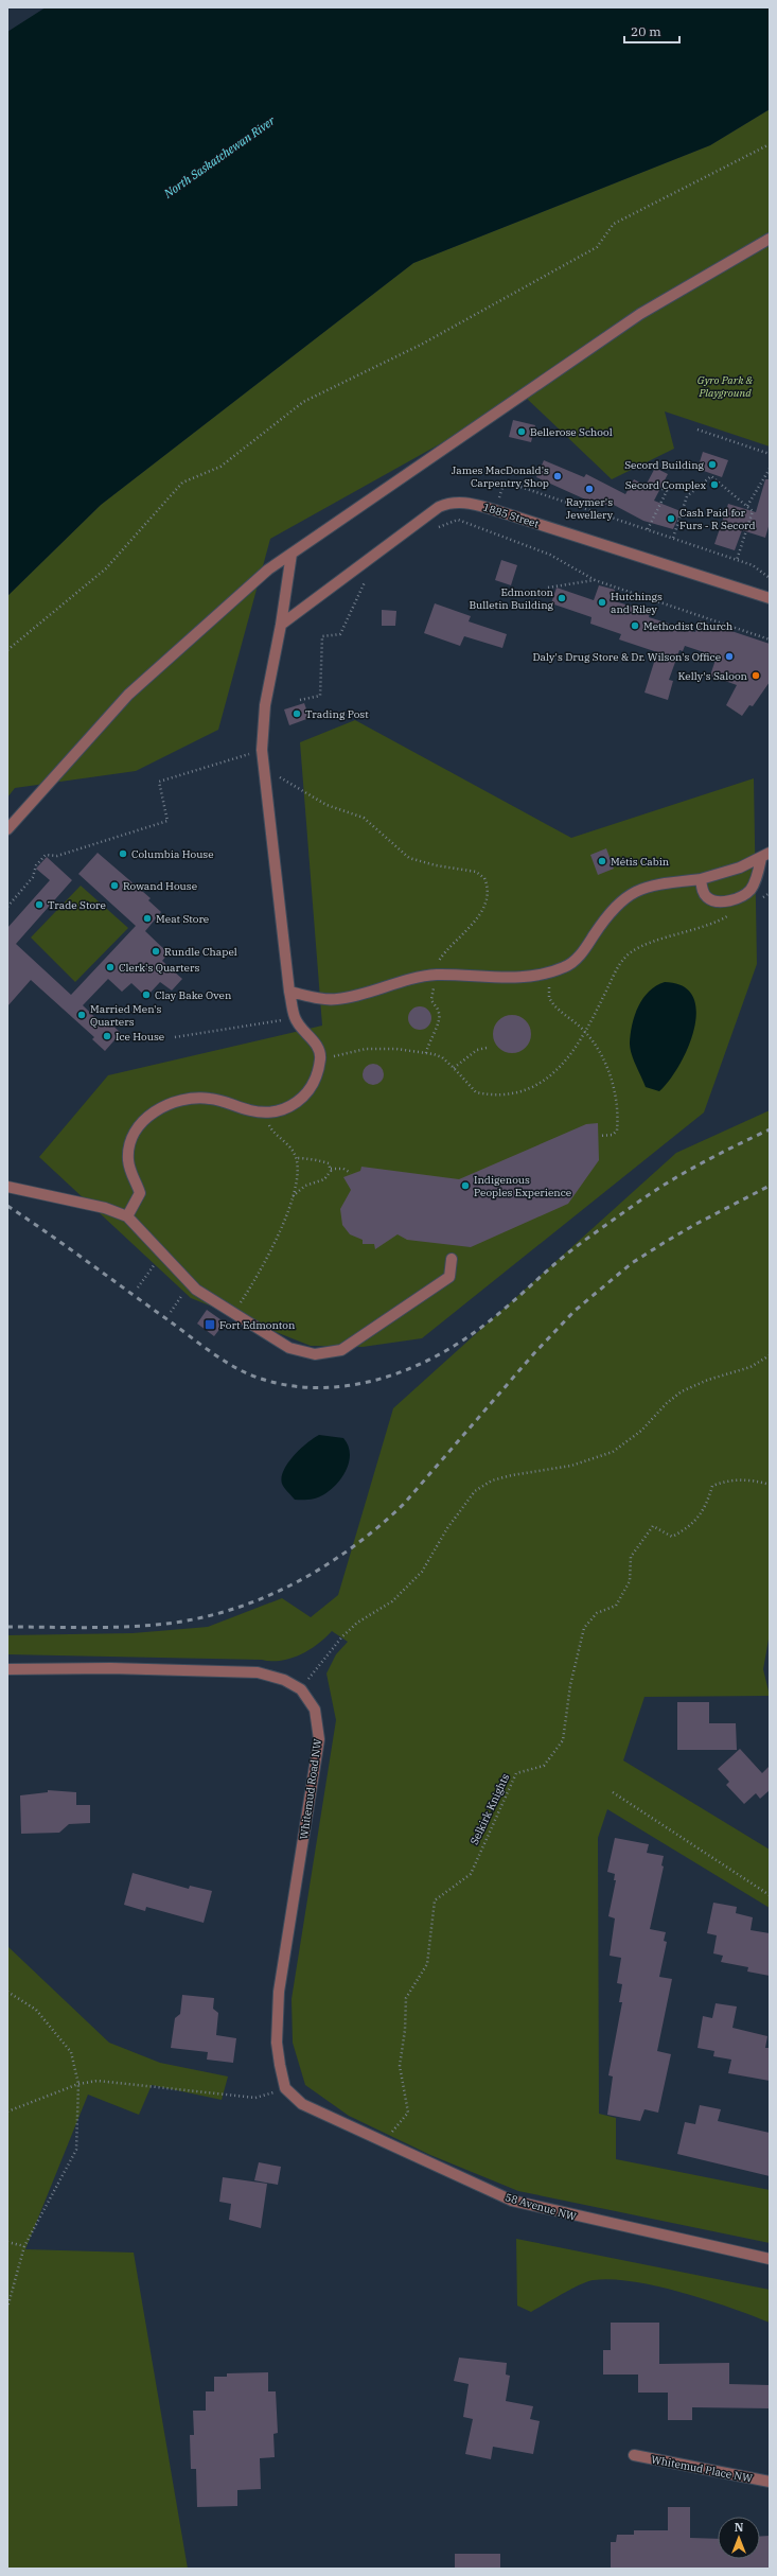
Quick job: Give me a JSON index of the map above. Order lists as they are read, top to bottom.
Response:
{
  "streets": {
    "street": [
      "1885 Street",
      "Whitemud Road NW",
      "58 Avenue NW",
      "Whitemud Place NW"
    ],
    "path": ["Selkirk Knights"]
  },
  "crossings": [
    ["Whitemud Road NW", "58 Avenue NW"],
    ["Selkirk Knights", "58 Avenue NW"]
  ],
  "water": ["North Saskatchewan River"],
  "parks": ["Gyro Park & Playground"],
  "places": {
    "other": [
      "Bellerose School",
      "Secord Building",
      "James MacDonald's Carpentry Shop",
      "Secord Complex",
      "Raymer's Jewellery",
      "Cash Paid for Furs - R Secord",
      "Edmonton Bulletin Building",
      "Hutchings and Riley",
      "Methodist Church",
      "Daly's Drug Store & Dr. Wilson's Office",
      "Kelly's Saloon",
      "Trading Post",
      "Columbia House",
      "Métis Cabin",
      "Rowand House",
      "Trade Store",
      "Meat Store",
      "Rundle Chapel",
      "Clerk's Quarters",
      "Clay Bake Oven",
      "Married Men's Quarters",
      "Ice House",
      "Indigenous Peoples Experience"
    ],
    "transit": ["Fort Edmonton"]
  },
  "scale_bar": "20 m",
  "north": "top"
}
